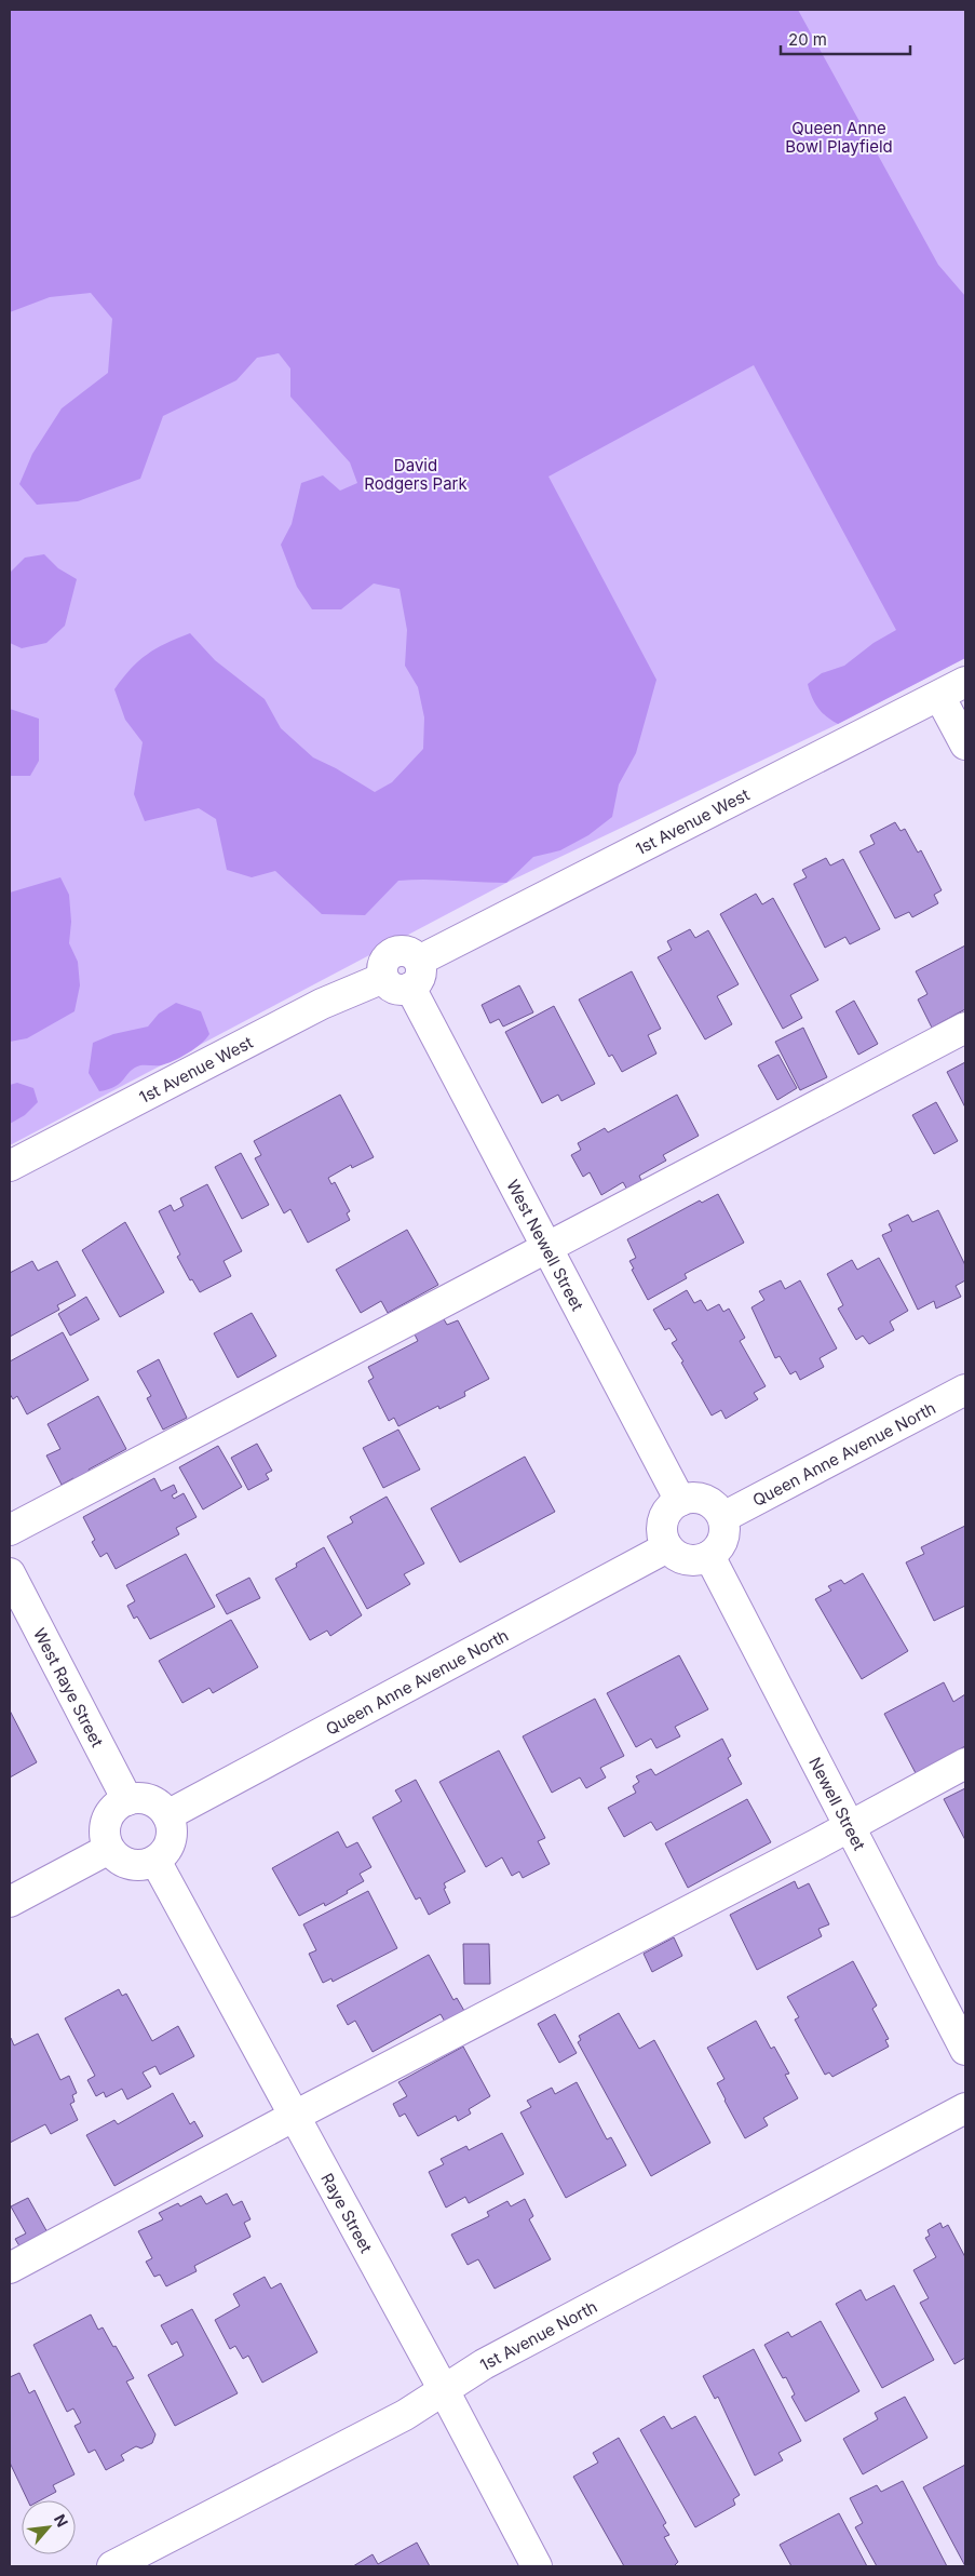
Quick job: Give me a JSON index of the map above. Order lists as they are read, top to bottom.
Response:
{
  "streets": {
    "street": [
      "1st Avenue West",
      "West Newell Street",
      "Queen Anne Avenue North",
      "West Raye Street",
      "Newell Street",
      "Raye Street",
      "1st Avenue North"
    ]
  },
  "crossings": [
    ["1st Avenue West", "West Newell Street"],
    ["West Newell Street", "Queen Anne Avenue North"],
    ["West Newell Street", "Newell Street"],
    ["Queen Anne Avenue North", "West Raye Street"],
    ["Queen Anne Avenue North", "Newell Street"],
    ["Queen Anne Avenue North", "Raye Street"],
    ["West Raye Street", "Raye Street"],
    ["Raye Street", "1st Avenue North"]
  ],
  "parks": ["Queen Anne Bowl Playfield", "David Rodgers Park"],
  "scale_bar": "20 m",
  "north": "top right"
}
